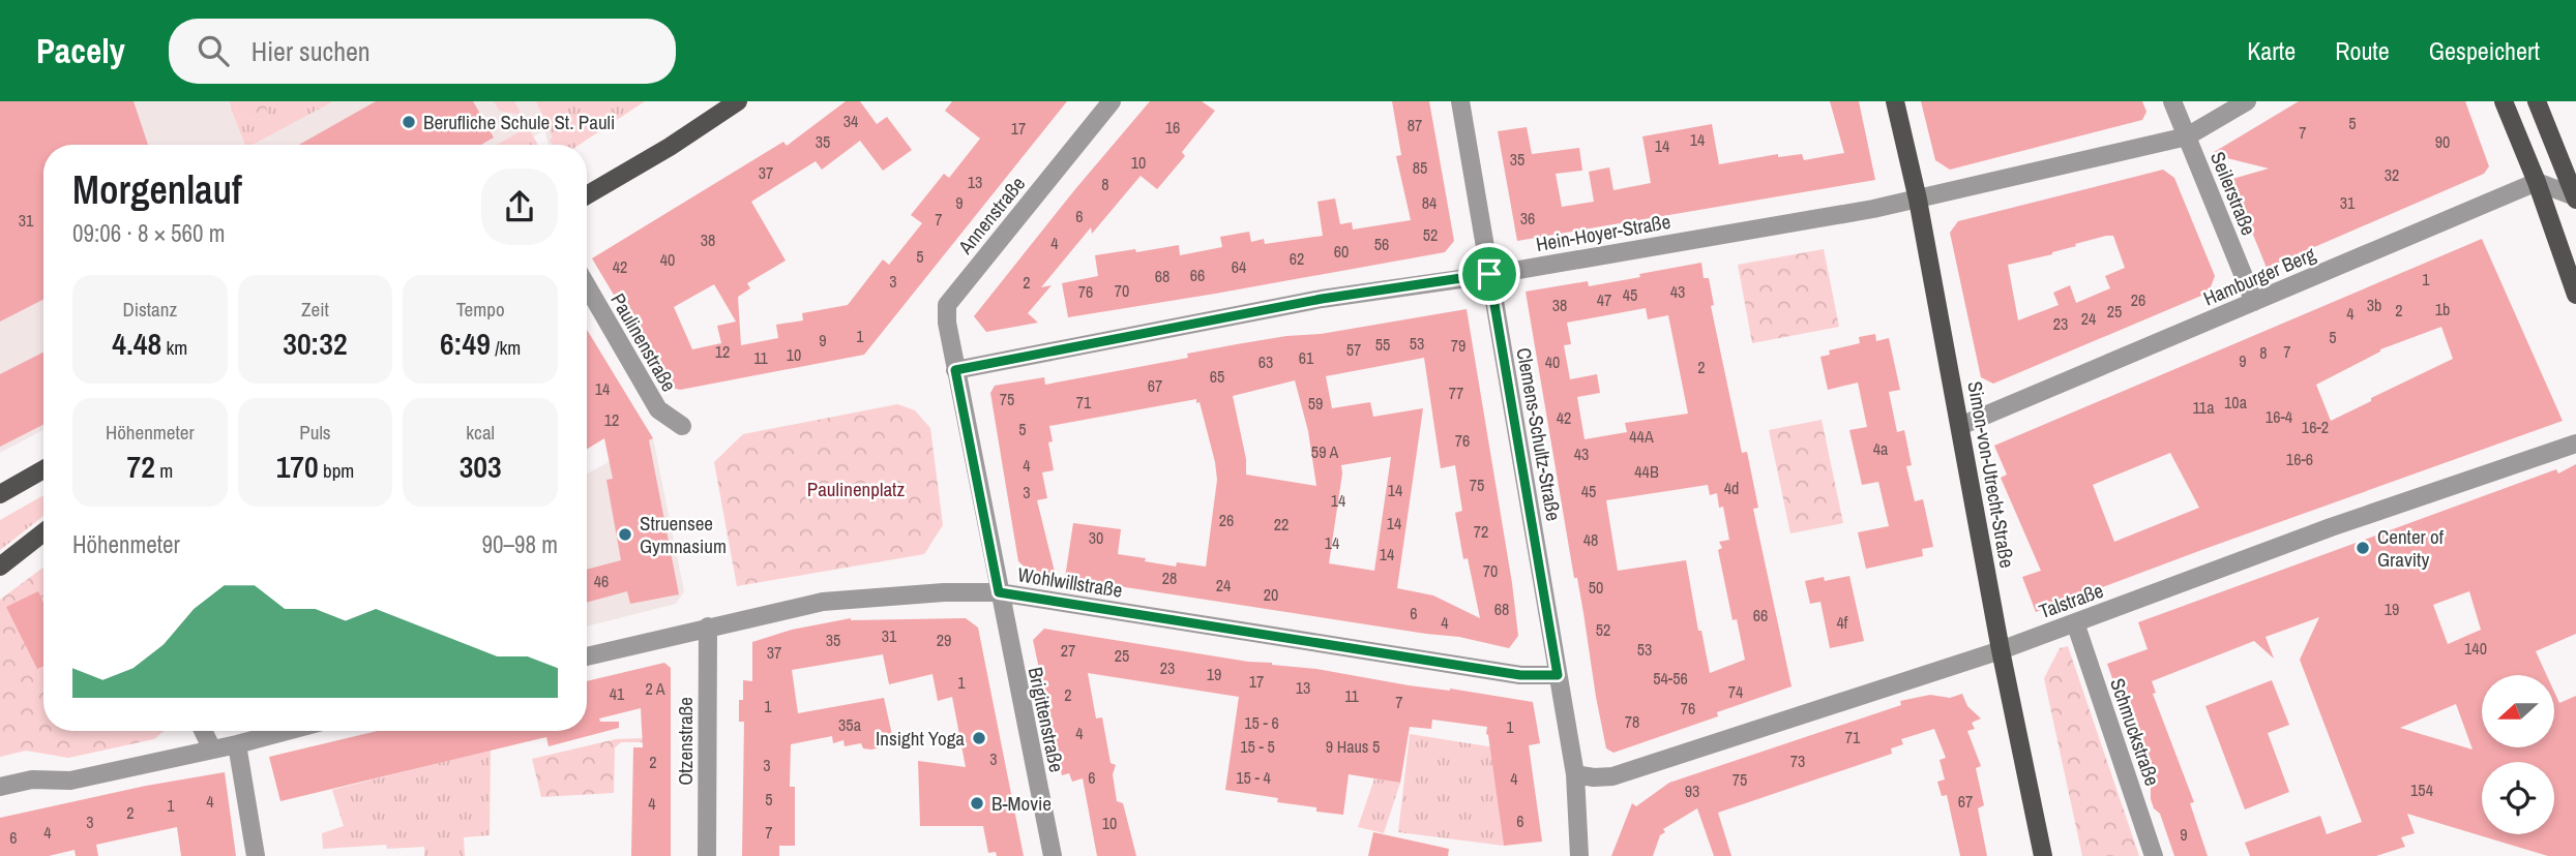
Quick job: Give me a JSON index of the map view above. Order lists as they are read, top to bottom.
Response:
{
  "streets": {
    "main road": ["Simon-von-Utrecht-Straße"],
    "street": [
      "Seilerstraße",
      "Annenstraße",
      "Hein-Hoyer-Straße",
      "Hamburger Berg",
      "Paulinenstraße",
      "Clemens-Schultz-Straße",
      "Wohlwillstraße",
      "Talstraße",
      "Brigittenstraße",
      "Schmuckstraße",
      "Otzenstraße"
    ]
  },
  "crossings": [
    ["Seilerstraße", "Hein-Hoyer-Straße"],
    ["Seilerstraße", "Hamburger Berg"],
    ["Annenstraße", "Hein-Hoyer-Straße"],
    ["Hein-Hoyer-Straße", "Clemens-Schultz-Straße"],
    ["Hein-Hoyer-Straße", "Simon-von-Utrecht-Straße"],
    ["Hamburger Berg", "Simon-von-Utrecht-Straße"],
    ["Clemens-Schultz-Straße", "Wohlwillstraße"],
    ["Clemens-Schultz-Straße", "Talstraße"],
    ["Simon-von-Utrecht-Straße", "Talstraße"],
    ["Wohlwillstraße", "Brigittenstraße"],
    ["Wohlwillstraße", "Otzenstraße"],
    ["Talstraße", "Schmuckstraße"]
  ],
  "parks": ["Paulinenplatz"],
  "places": [
    "Berufliche Schule St. Pauli",
    "Struensee Gymnasium",
    "Center of Gravity",
    "Insight Yoga",
    "B-Movie"
  ],
  "house_numbers": [
    "34",
    "5",
    "87",
    "16",
    "17",
    "7",
    "14",
    "35",
    "90",
    "14",
    "35",
    "10",
    "85",
    "37",
    "32",
    "13",
    "8",
    "9",
    "84",
    "31",
    "6",
    "36",
    "7",
    "31",
    "52",
    "38",
    "4",
    "56",
    "60",
    "5",
    "62",
    "40",
    "42",
    "64",
    "66",
    "68",
    "1",
    "3",
    "2",
    "70",
    "76",
    "43",
    "45",
    "47",
    "26",
    "38",
    "3b",
    "1b",
    "2",
    "25",
    "4",
    "24",
    "23",
    "1",
    "5",
    "9",
    "53",
    "55",
    "79",
    "57",
    "12",
    "7",
    "8",
    "10",
    "11",
    "61",
    "9",
    "63",
    "40",
    "2",
    "65",
    "67",
    "14",
    "77",
    "75",
    "71",
    "10a",
    "59",
    "11a",
    "16-4",
    "42",
    "12",
    "16-2",
    "5",
    "44A",
    "76",
    "4a",
    "59 A",
    "43",
    "16-6",
    "4",
    "44B",
    "75",
    "4d",
    "14",
    "45",
    "3",
    "14",
    "26",
    "14",
    "22",
    "72",
    "30",
    "48",
    "14",
    "14",
    "70",
    "28",
    "46",
    "24",
    "50",
    "20",
    "68",
    "19",
    "6",
    "66",
    "4",
    "4f",
    "52",
    "31",
    "35",
    "29",
    "140",
    "53",
    "27",
    "37",
    "25",
    "23",
    "19",
    "54-56",
    "17",
    "1",
    "13",
    "2 A",
    "74",
    "41",
    "2",
    "11",
    "7",
    "1",
    "76",
    "78",
    "15 - 6",
    "35a",
    "1",
    "4",
    "71",
    "15 - 5",
    "9 Haus 5",
    "3",
    "73",
    "2",
    "3",
    "6",
    "15 - 4",
    "4",
    "75",
    "154",
    "93",
    "5",
    "4",
    "67",
    "4",
    "1",
    "2",
    "6",
    "3",
    "10",
    "4",
    "7",
    "9",
    "6"
  ],
  "north": "left",
  "page": {
    "header": "Pacely",
    "search": "Hier suchen",
    "nav": ["Karte", "Route", "Gespeichert"],
    "heading": ["Morgenlauf", "09:06 · 8 × 560 m"],
    "stats": [
      ["Distanz", "4.48 km"],
      ["Zeit", "30:32"],
      ["Tempo", "6:49 /km"],
      ["Höhenmeter", "72 m"],
      ["Puls", "170 bpm"],
      ["kcal", "303"]
    ],
    "chart": ["Höhenmeter", "90–98 m"]
  }
}
